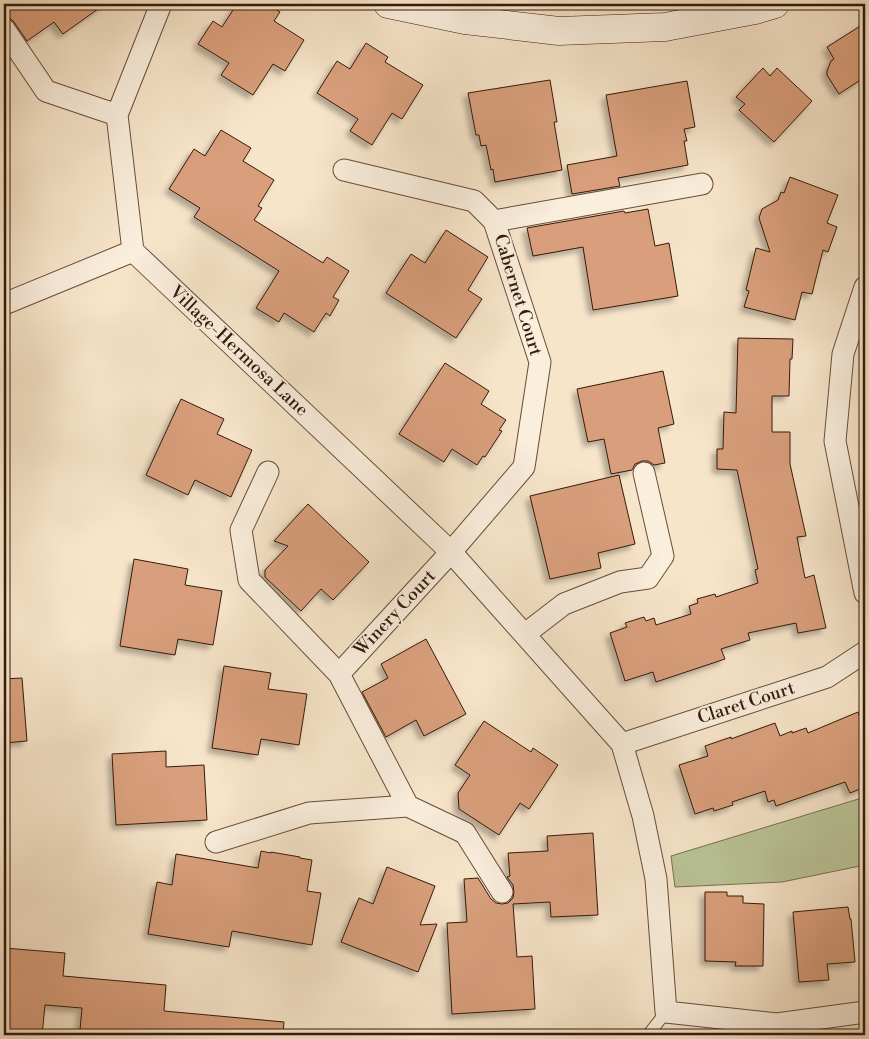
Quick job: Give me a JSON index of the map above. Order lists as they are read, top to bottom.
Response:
{
  "streets": {
    "street": [
      "Cabernet Court",
      "Village-Hermosa Lane",
      "Winery Court",
      "Claret Court"
    ]
  },
  "crossings": [
    ["Cabernet Court", "Village-Hermosa Lane"],
    ["Cabernet Court", "Winery Court"],
    ["Village-Hermosa Lane", "Winery Court"],
    ["Village-Hermosa Lane", "Claret Court"]
  ]
}
